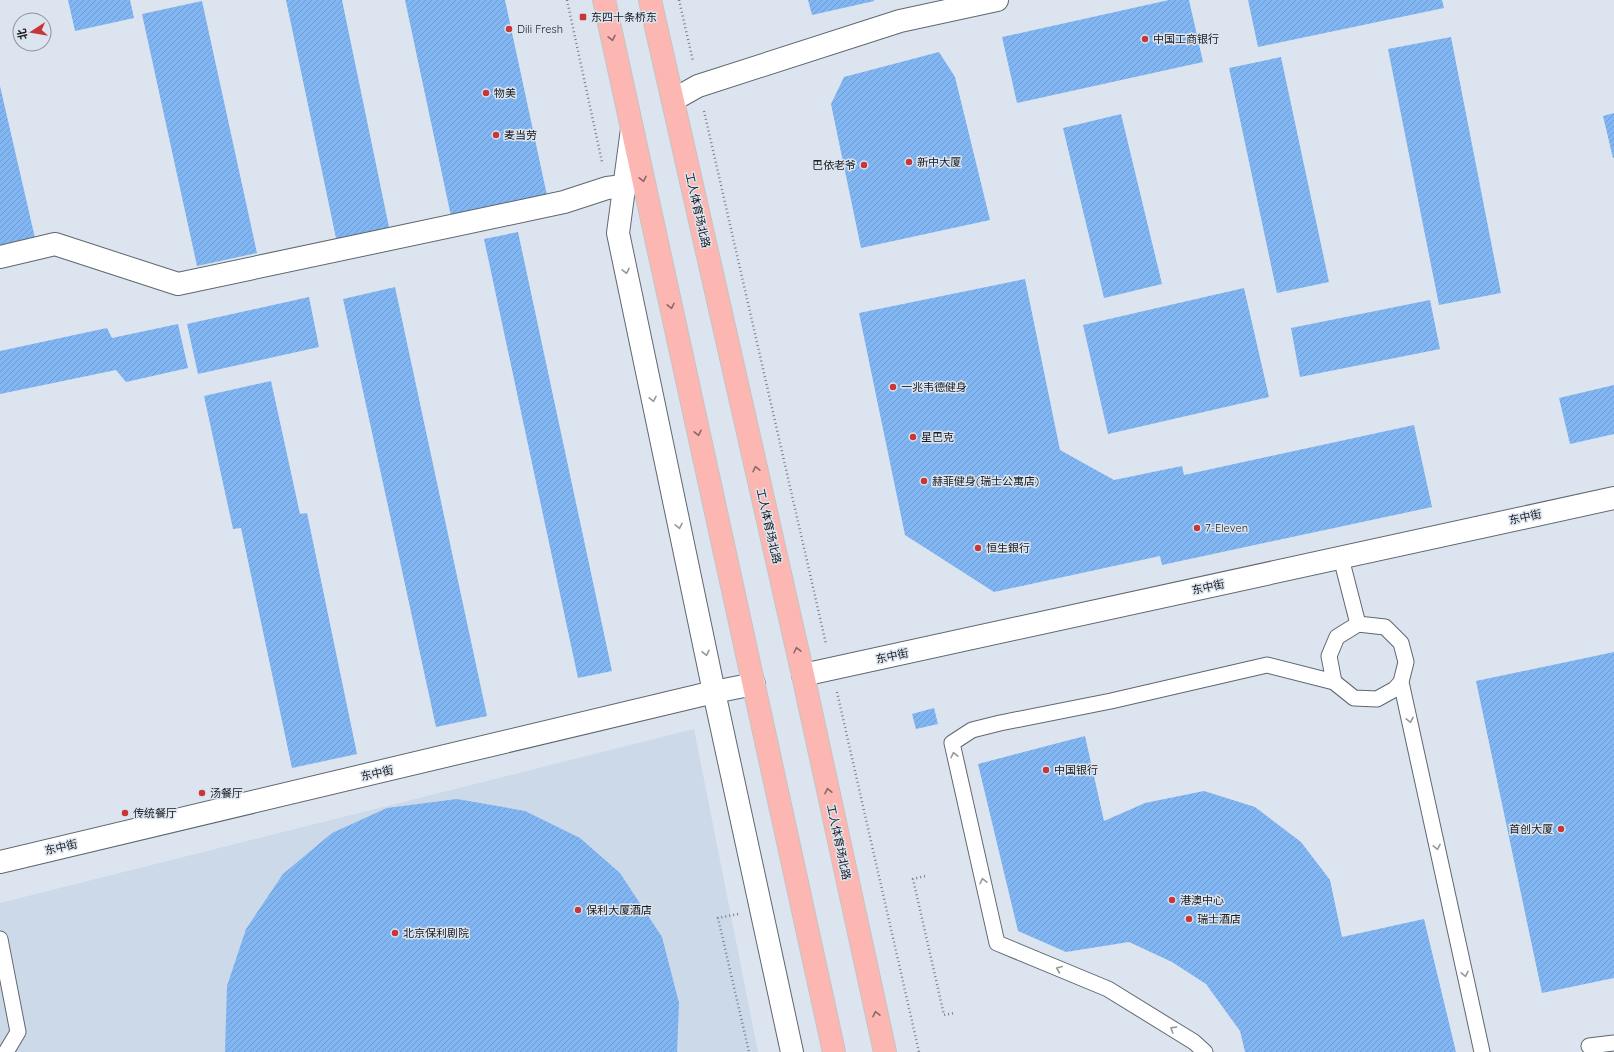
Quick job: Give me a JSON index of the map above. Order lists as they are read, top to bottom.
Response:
{
  "streets": {
    "main road": ["工人体育场北路"],
    "street": ["东中街"]
  },
  "crossings": [
    ["工人体育场北路", "东中街"]
  ],
  "places": {
    "transit": ["东四十条桥东"],
    "other": [
      "Dili Fresh",
      "中国工商银行",
      "物美",
      "麦当劳",
      "新中大厦",
      "巴依老爷",
      "一兆韦德健身",
      "星巴克",
      "赫菲健身(瑞士公寓店)",
      "7-Eleven",
      "恒生銀行",
      "中国银行",
      "汤餐厅",
      "传统餐厅",
      "首创大厦",
      "港澳中心",
      "保利大厦酒店",
      "瑞士酒店",
      "北京保利剧院"
    ]
  },
  "north": "left"
}
